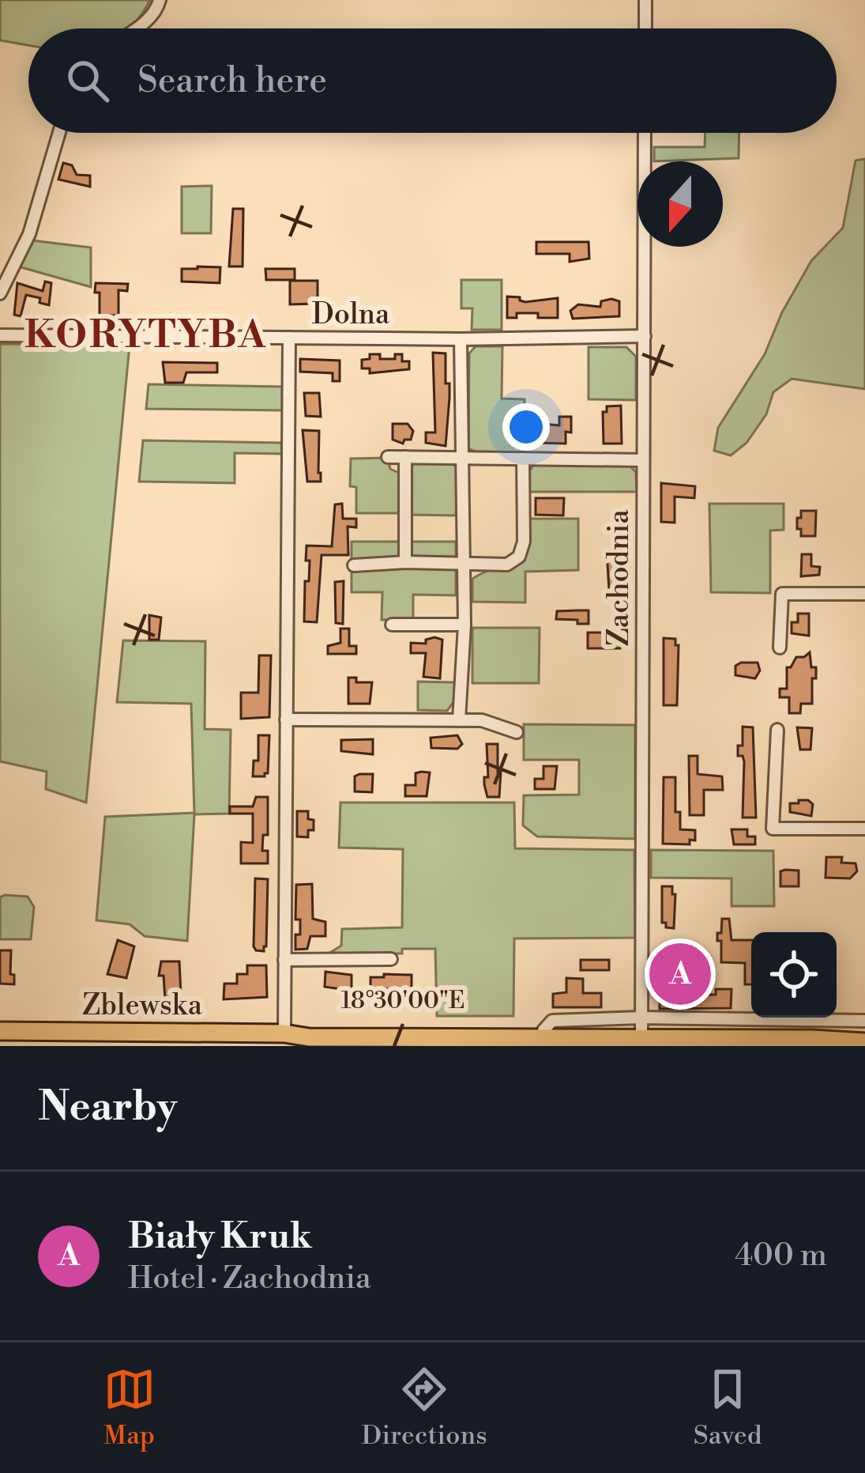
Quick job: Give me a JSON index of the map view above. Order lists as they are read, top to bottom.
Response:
{
  "streets": {
    "main road": ["Zblewska"],
    "street": ["Dolna", "Zachodnia"]
  },
  "crossings": [
    ["Dolna", "Zachodnia"],
    ["Zachodnia", "Zblewska"]
  ],
  "districts": ["KORYTYBA"],
  "north": "bottom",
  "page": {
    "search": "Search here",
    "pins": "A",
    "heading": "Nearby",
    "list": [
      {
        "mark": "A",
        "name": "Biały Kruk",
        "note": "Hotel · Zachodnia",
        "value": "400 m"
      }
    ],
    "nav": ["Map", "Directions", "Saved"]
  },
  "coordinates": ["18°30'00\"E"]
}
